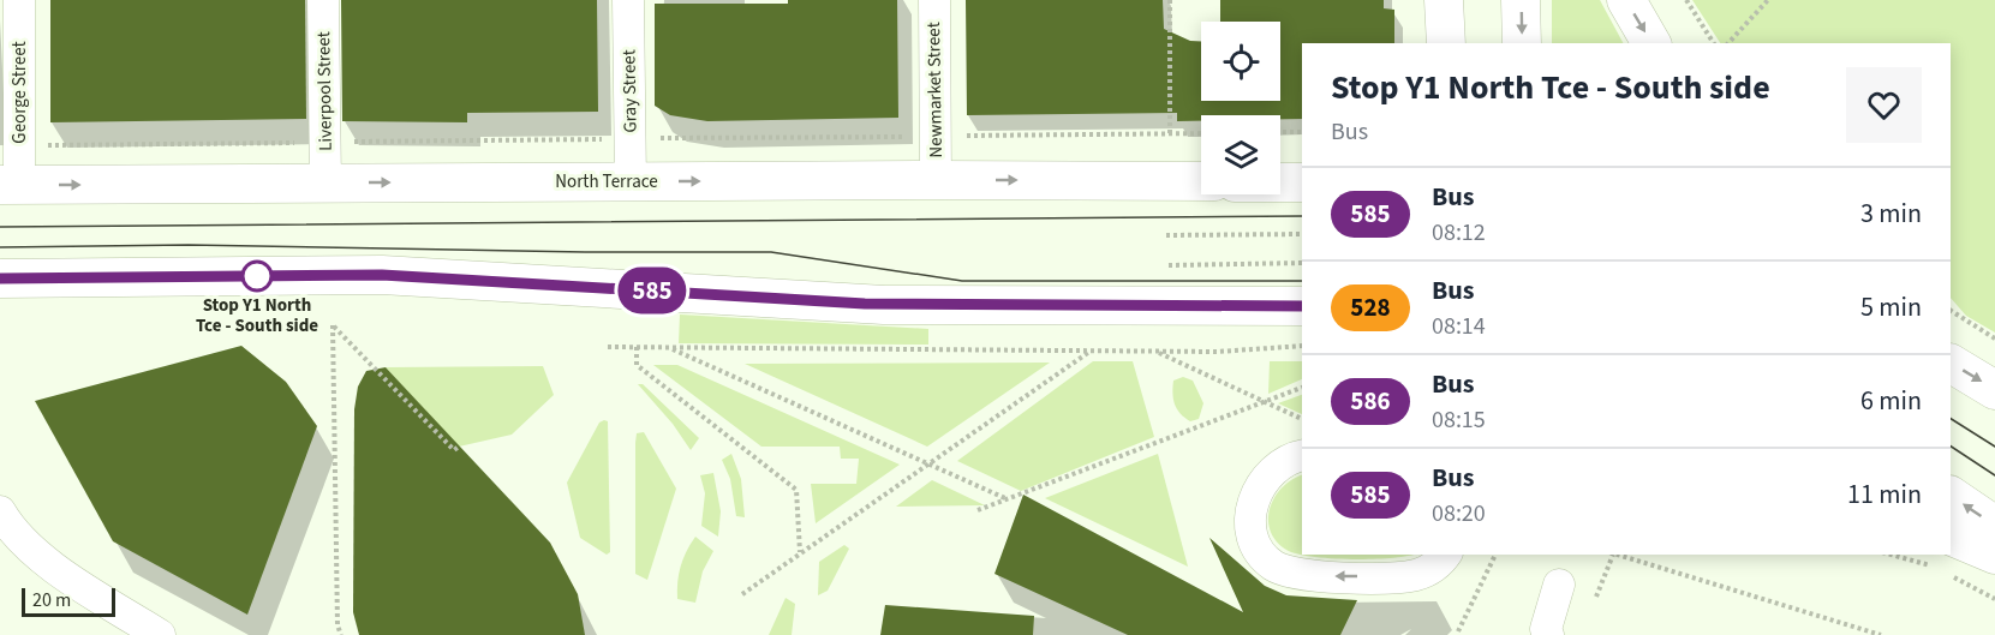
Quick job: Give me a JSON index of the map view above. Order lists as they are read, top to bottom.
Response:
{
  "streets": {
    "main road": ["North Terrace"],
    "street": [
      "Newmarket Street",
      "Liverpool Street",
      "Gray Street",
      "George Street"
    ]
  },
  "crossings": [
    ["Newmarket Street", "North Terrace"],
    ["Liverpool Street", "North Terrace"],
    ["Gray Street", "North Terrace"],
    ["George Street", "North Terrace"]
  ],
  "places": ["Stop Y1 North Tce - South side"],
  "lines": ["bus line 585"],
  "scale_bar": "20 m",
  "page": {
    "on_map": "585",
    "heading": ["Stop Y1 North Tce - South side", "Bus"],
    "list": [
      {
        "mark": "585",
        "name": "Bus",
        "note": "08:12",
        "value": "3 min"
      },
      {
        "mark": "528",
        "name": "Bus",
        "note": "08:14",
        "value": "5 min"
      },
      {
        "mark": "586",
        "name": "Bus",
        "note": "08:15",
        "value": "6 min"
      },
      {
        "mark": "585",
        "name": "Bus",
        "note": "08:20",
        "value": "11 min"
      }
    ],
    "scale": "20 m"
  }
}
